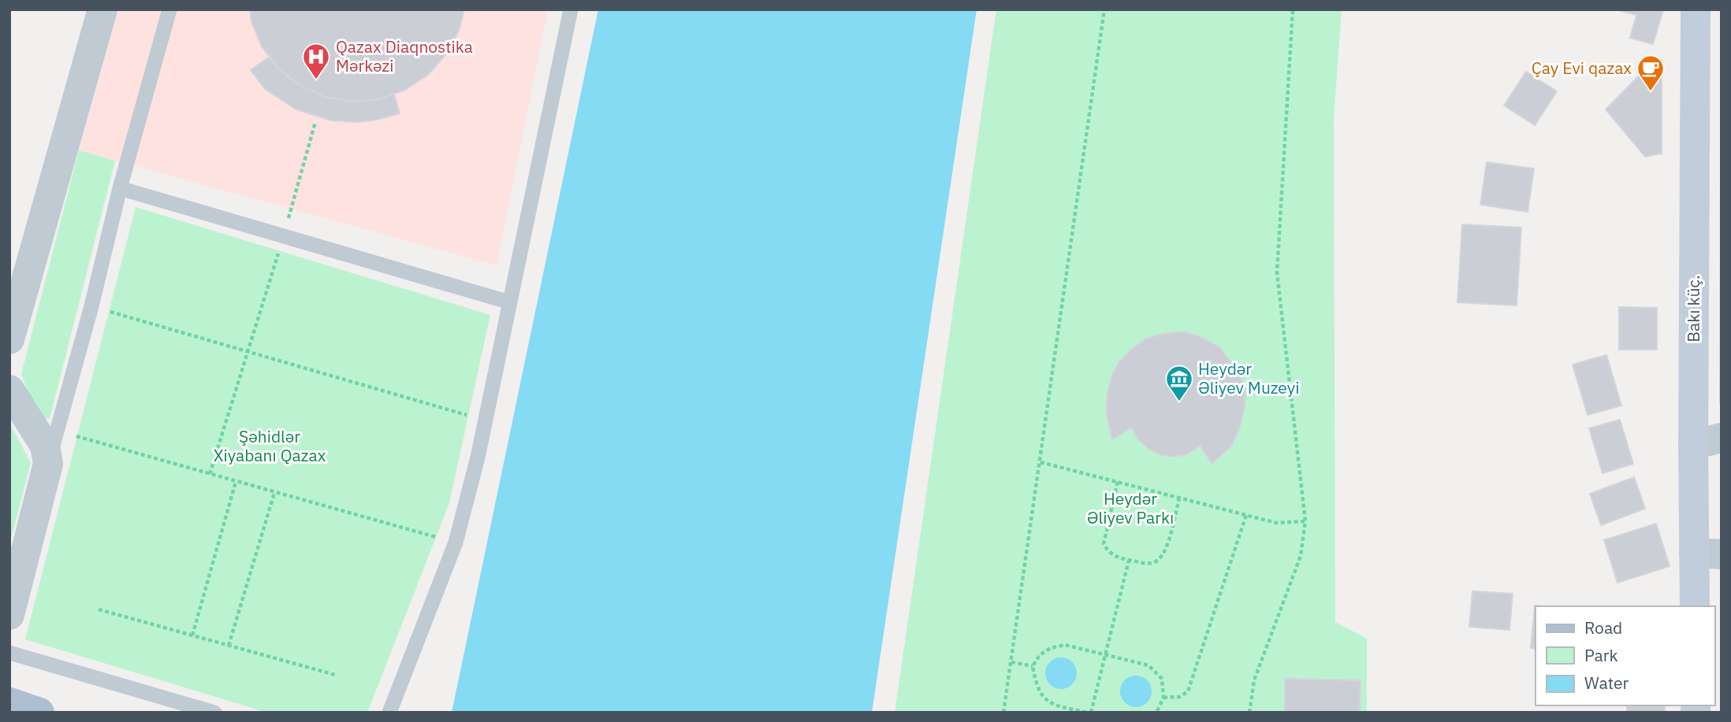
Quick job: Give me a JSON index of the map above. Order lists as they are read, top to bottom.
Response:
{
  "streets": {
    "main road": ["Bakı küç."]
  },
  "parks": ["Şəhidlər Xiyabanı Qazax", "Heydər Əliyev Parkı"],
  "places": {
    "hospital": ["Qazax Diaqnostika Mərkəzi"],
    "cafe": ["Çay Evi qazax"],
    "museum": ["Heydər Əliyev Muzeyi"]
  },
  "legend": ["Road", "Park", "Water"]
}
